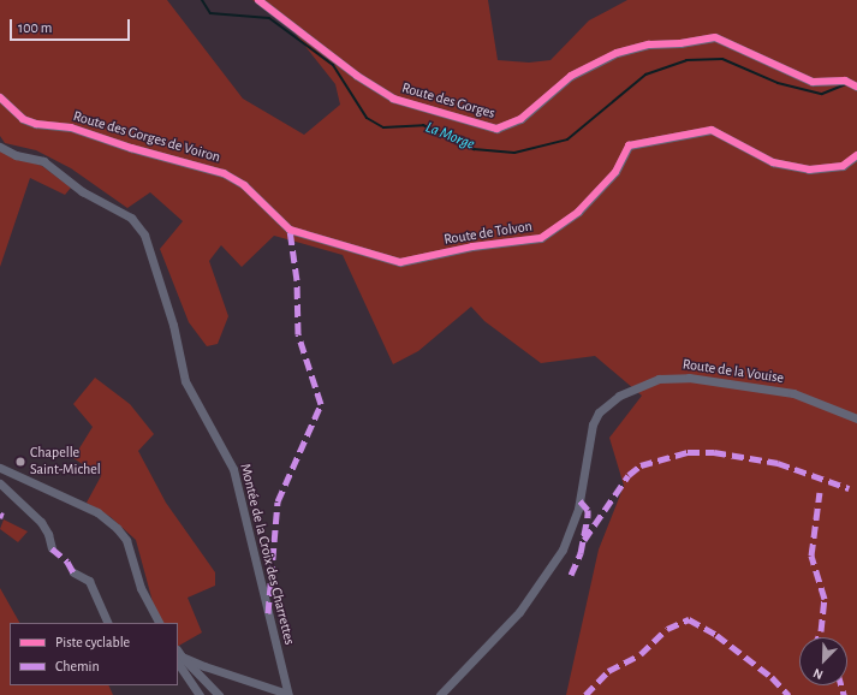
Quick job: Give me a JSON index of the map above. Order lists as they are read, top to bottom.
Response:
{
  "streets": {
    "street": [
      "Route des Gorges",
      "Route des Gorges de Voiron",
      "Route de Tolvon",
      "Route de la Vouise",
      "Montée de la Croix des Charrettes"
    ]
  },
  "crossings": [
    ["Route des Gorges de Voiron", "Route de Tolvon"]
  ],
  "water": ["La Morge"],
  "places": ["Chapelle Saint-Michel"],
  "legend": ["Piste cyclable", "Chemin"],
  "scale_bar": "100 m",
  "north": "bottom left"
}
